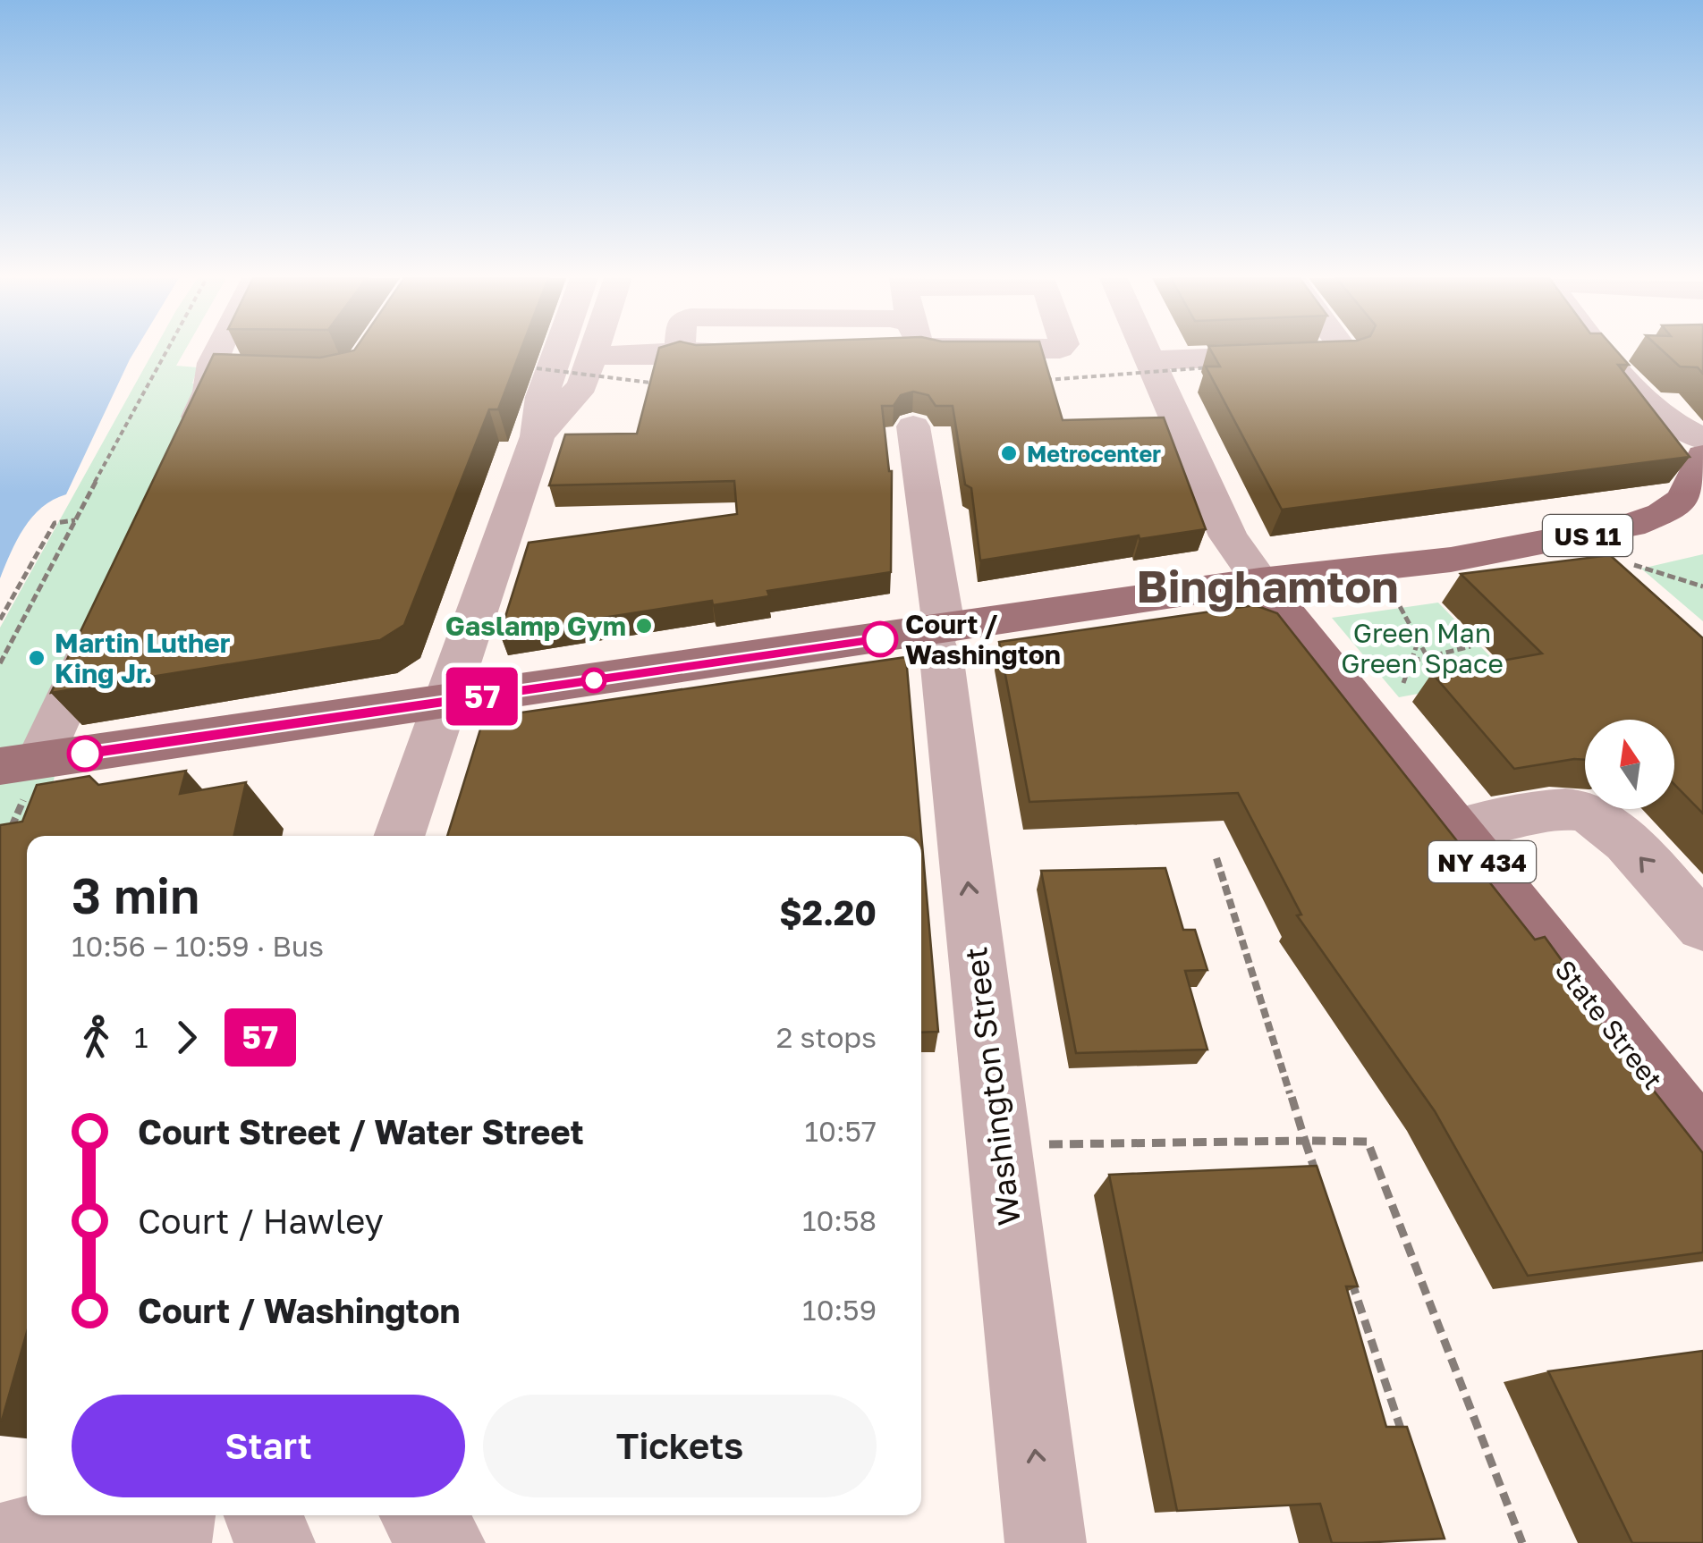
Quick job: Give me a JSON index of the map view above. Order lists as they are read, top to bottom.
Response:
{
  "streets": {
    "main road": ["US 11", "NY 434", "State Street"],
    "street": ["Washington Street"]
  },
  "crossings": [
    ["US 11", "State Street"],
    ["US 11", "Washington Street"]
  ],
  "one_way": ["Washington Street"],
  "districts": ["Binghamton"],
  "parks": ["Green Man Green Space"],
  "places": [
    "Metrocenter",
    "Gaslamp Gym",
    "Court / Washington",
    "Martin Luther King Jr."
  ],
  "lines": ["bus line 57"],
  "north": "top",
  "page": {
    "on_map": "57",
    "heading": ["3 min", "10:56 – 10:59 · Bus", "$2.20"],
    "legs": ["1", "57", "2 stops"],
    "list": [
      {
        "name": "Court Street / Water Street",
        "value": "10:57"
      },
      {
        "name": "Court / Hawley",
        "value": "10:58"
      },
      {
        "name": "Court / Washington",
        "value": "10:59"
      }
    ],
    "buttons": ["Start", "Tickets"]
  }
}
